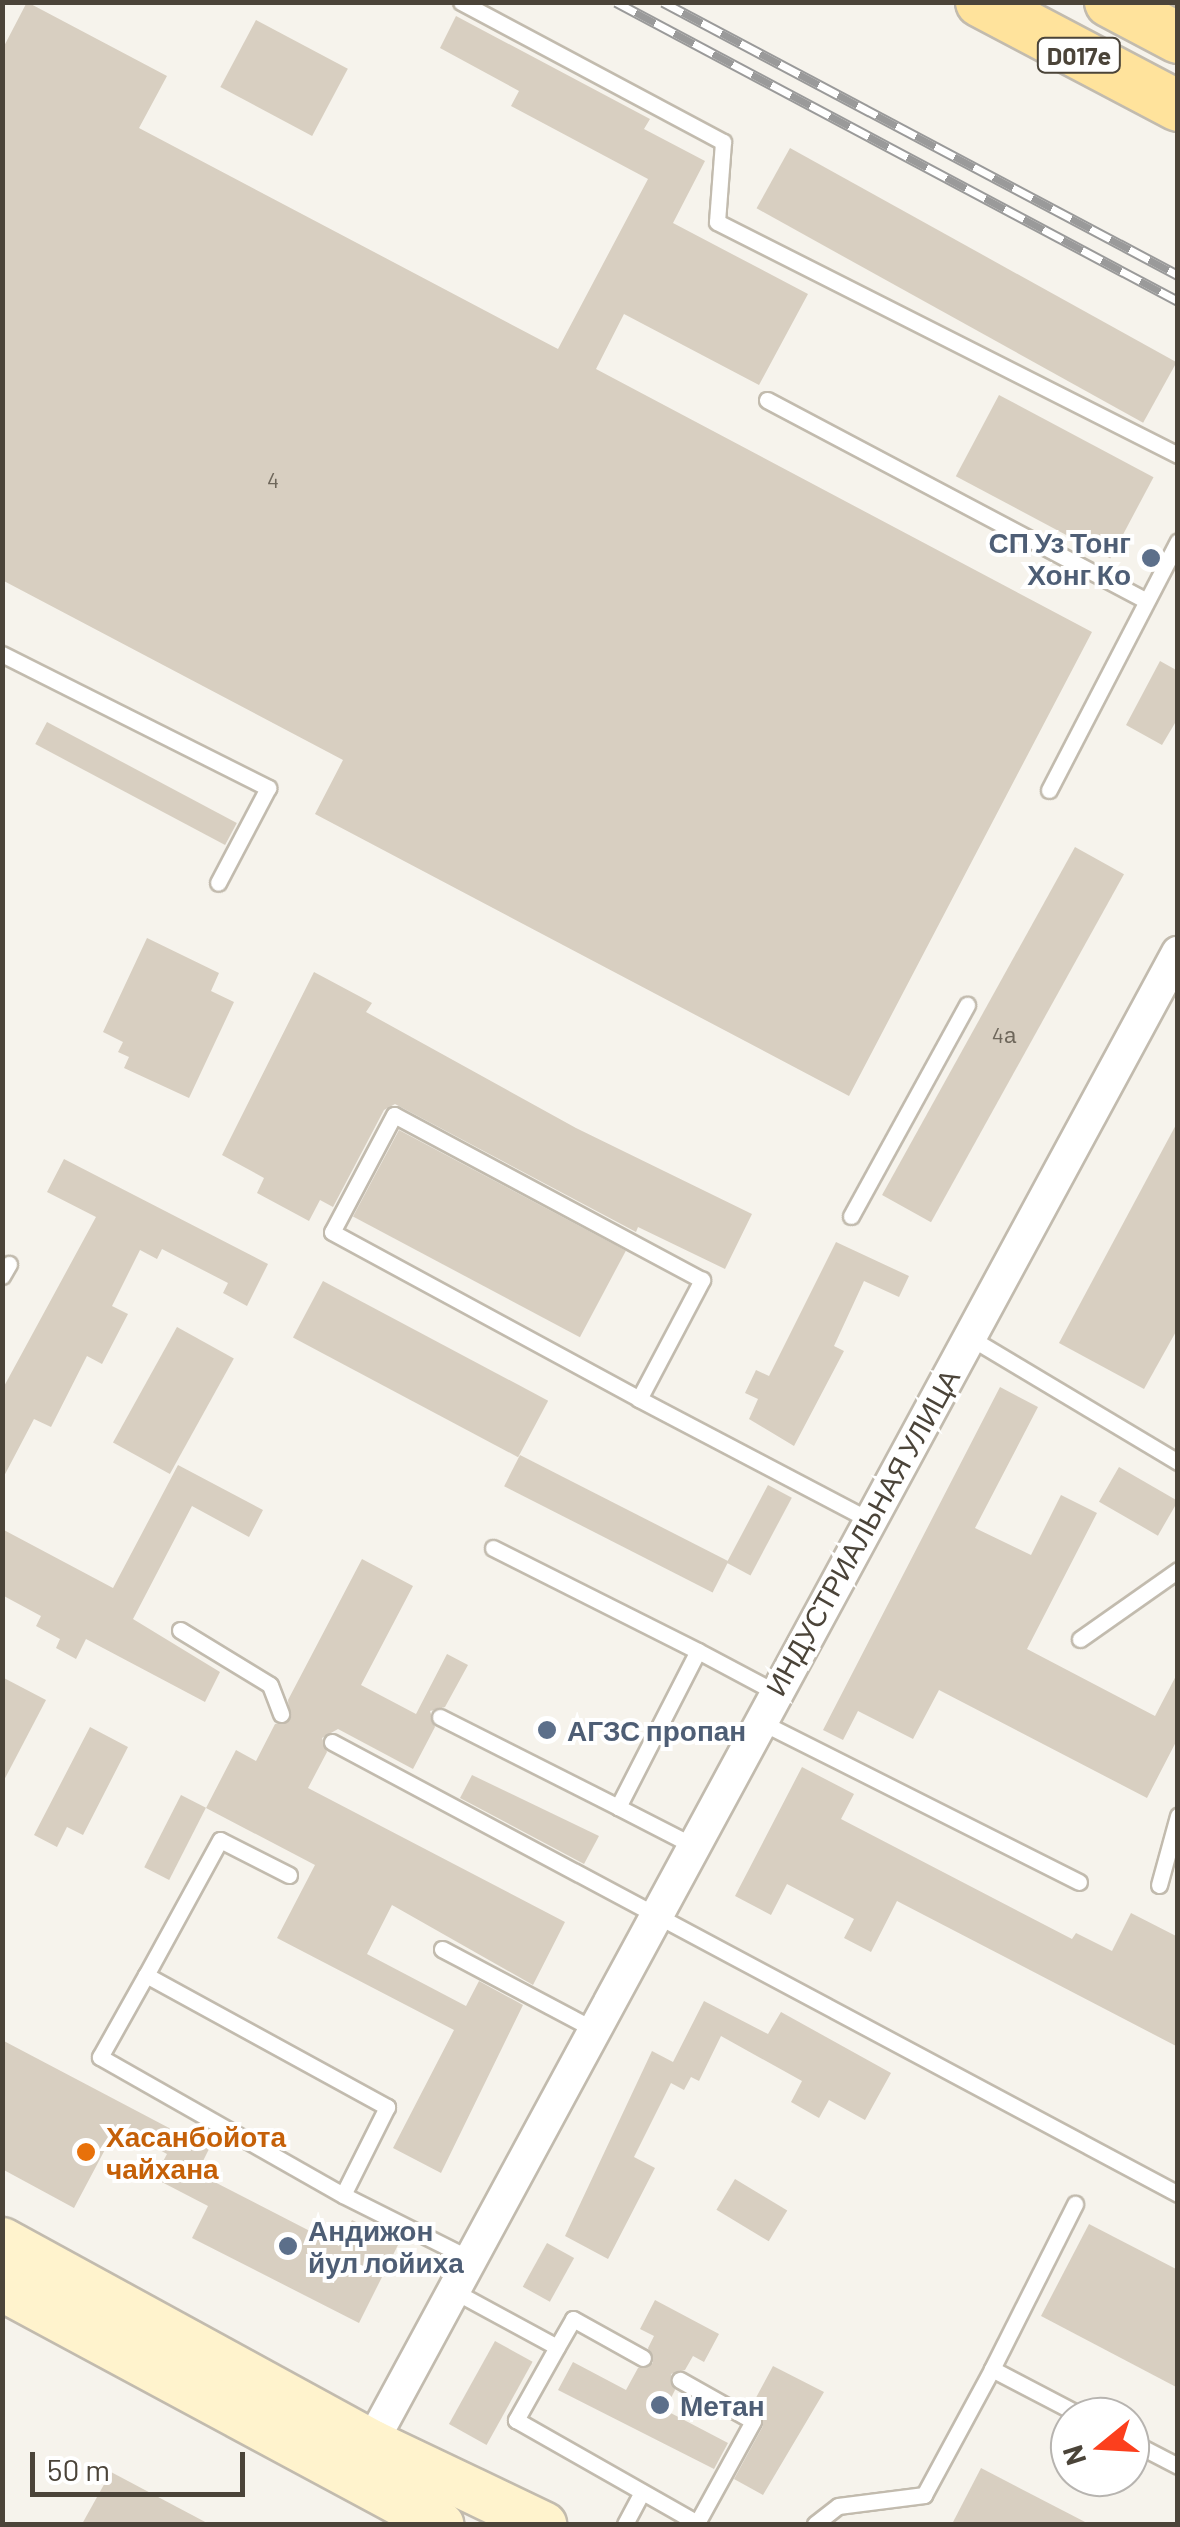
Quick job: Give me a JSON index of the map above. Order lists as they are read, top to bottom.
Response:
{
  "streets": {
    "main road": ["D017e"],
    "street": ["ИНДУСТРИАЛЬНАЯ УЛИЦА"]
  },
  "places": [
    "СП Уз Тонг Хонг Ко",
    "АГЗС пропан",
    "Хасанбойота чайхана",
    "Андижон йул лойиха",
    "Метан"
  ],
  "house_numbers": ["4", "4а"],
  "scale_bar": "50 m",
  "north": "left"
}
